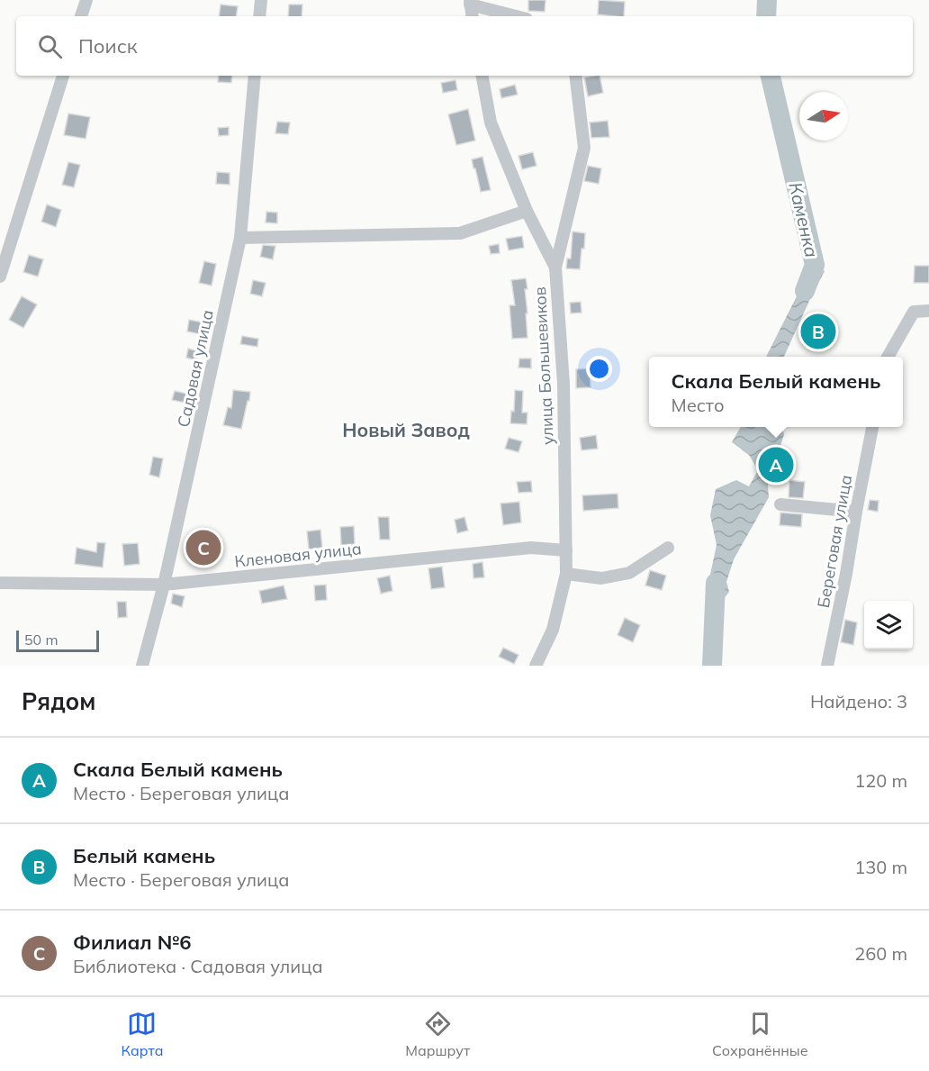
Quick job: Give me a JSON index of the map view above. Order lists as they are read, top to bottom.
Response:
{
  "streets": {
    "street": [
      "улица Большевиков",
      "Садовая улица",
      "Береговая улица",
      "Кленовая улица"
    ]
  },
  "crossings": [
    ["улица Большевиков", "Кленовая улица"],
    ["Садовая улица", "Кленовая улица"]
  ],
  "districts": ["Новый Завод"],
  "water": ["Каменка"],
  "scale_bar": "50 m",
  "north": "right",
  "page": {
    "search": "Поиск",
    "pins": ["B", "A", "C"],
    "popup": ["Скала Белый камень", "Место"],
    "scale": "50 m",
    "heading": ["Рядом", "Найдено: 3"],
    "list": [
      {
        "mark": "A",
        "name": "Скала Белый камень",
        "note": "Место · Береговая улица",
        "value": "120 m"
      },
      {
        "mark": "B",
        "name": "Белый камень",
        "note": "Место · Береговая улица",
        "value": "130 m"
      },
      {
        "mark": "C",
        "name": "Филиал №6",
        "note": "Библиотека · Садовая улица",
        "value": "260 m"
      }
    ],
    "nav": ["Карта", "Маршрут", "Сохранённые"]
  }
}
